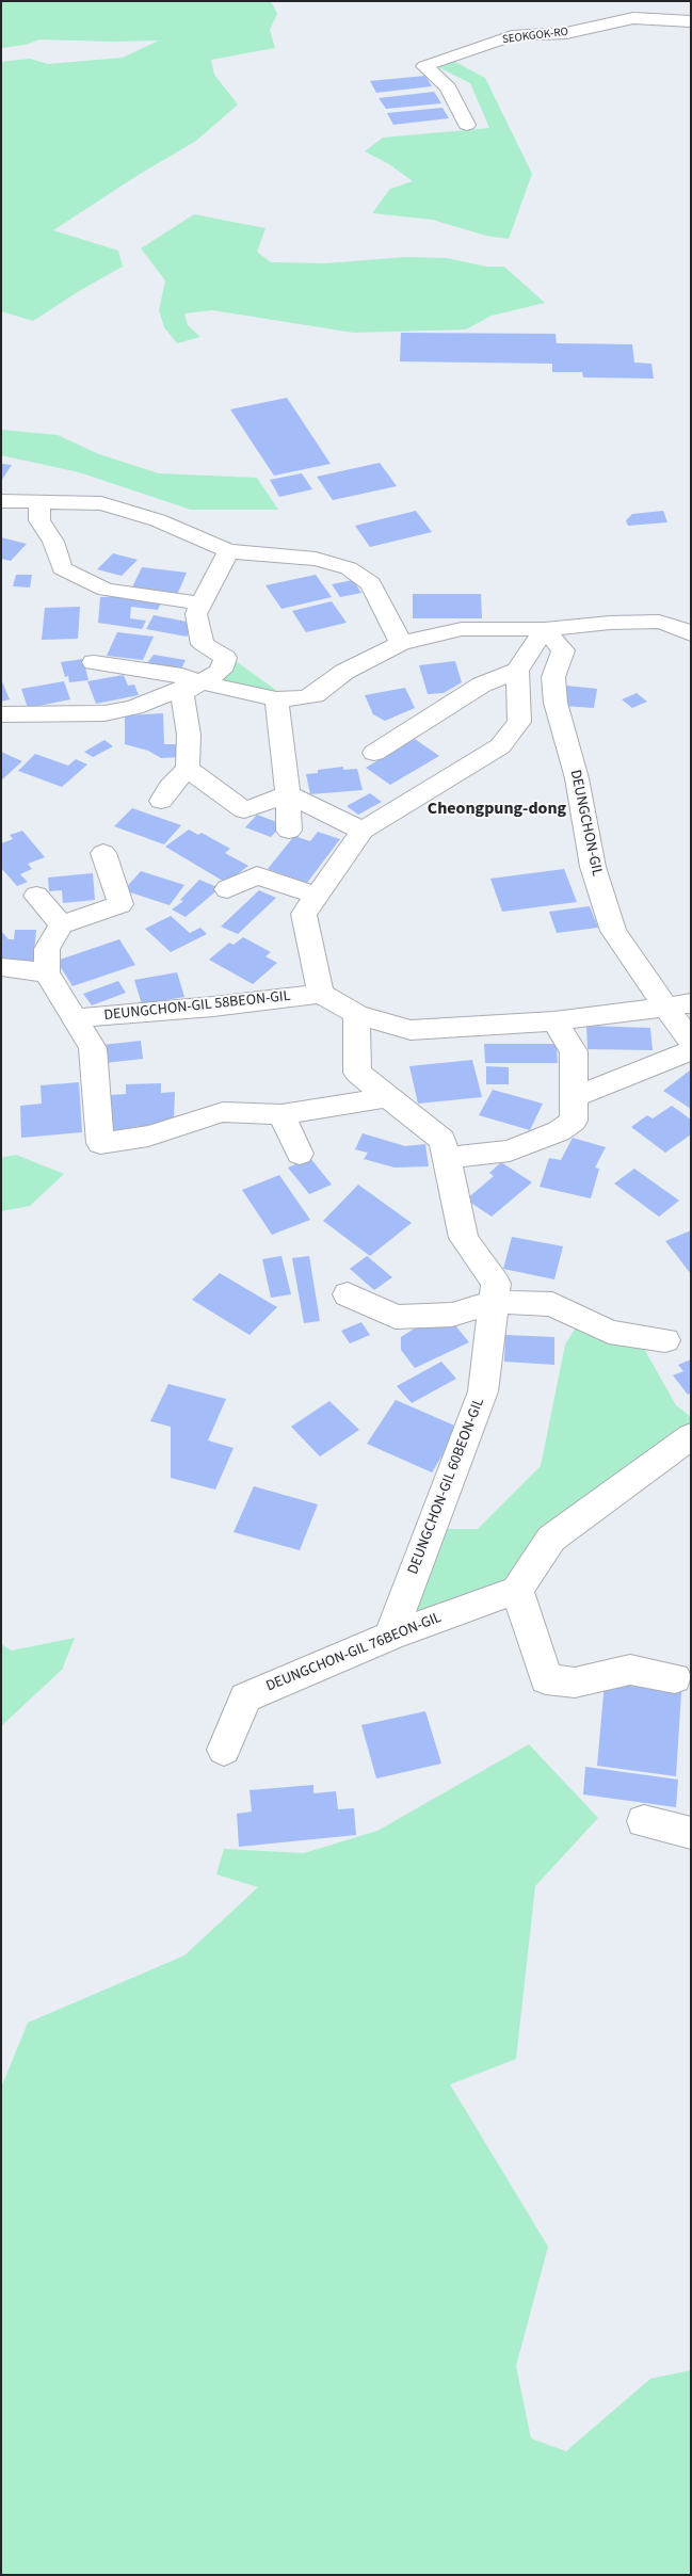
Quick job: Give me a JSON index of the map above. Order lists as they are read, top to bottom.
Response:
{
  "streets": {
    "street": [
      "SEOKGOK-RO",
      "DEUNGCHON-GIL",
      "DEUNGCHON-GIL 58BEON-GIL",
      "DEUNGCHON-GIL 60BEON-GIL",
      "DEUNGCHON-GIL 76BEON-GIL"
    ]
  },
  "crossings": [
    ["DEUNGCHON-GIL 60BEON-GIL", "DEUNGCHON-GIL 76BEON-GIL"]
  ],
  "districts": ["Cheongpung-dong"]
}
